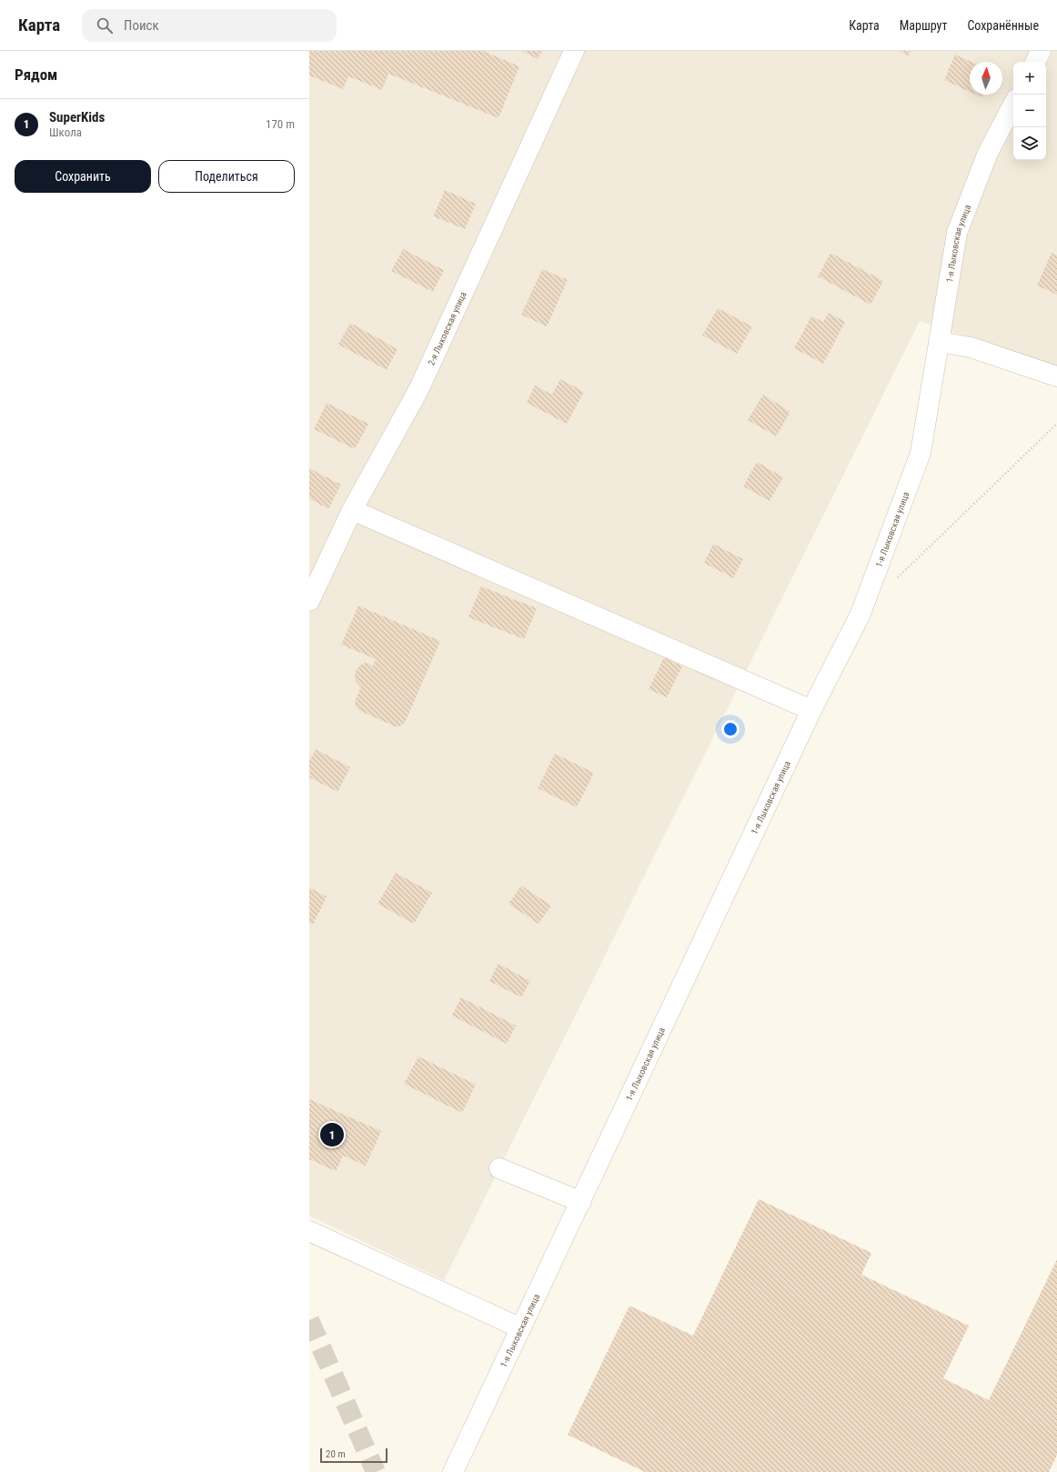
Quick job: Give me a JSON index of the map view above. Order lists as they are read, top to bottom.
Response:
{
  "streets": {
    "street": ["1-я Лыковская улица", "2-я Лыковская улица"]
  },
  "scale_bar": "20 m",
  "north": "top",
  "page": {
    "header": "Карта",
    "search": "Поиск",
    "nav": ["Карта", "Маршрут", "Сохранённые"],
    "heading": "Рядом",
    "map_buttons": ["+", "−"],
    "list": [
      {
        "mark": "1",
        "name": "SuperKids",
        "note": "Школа",
        "value": "170 m"
      }
    ],
    "buttons": ["Сохранить", "Поделиться"],
    "pins": "1",
    "scale": "20 m"
  }
}
